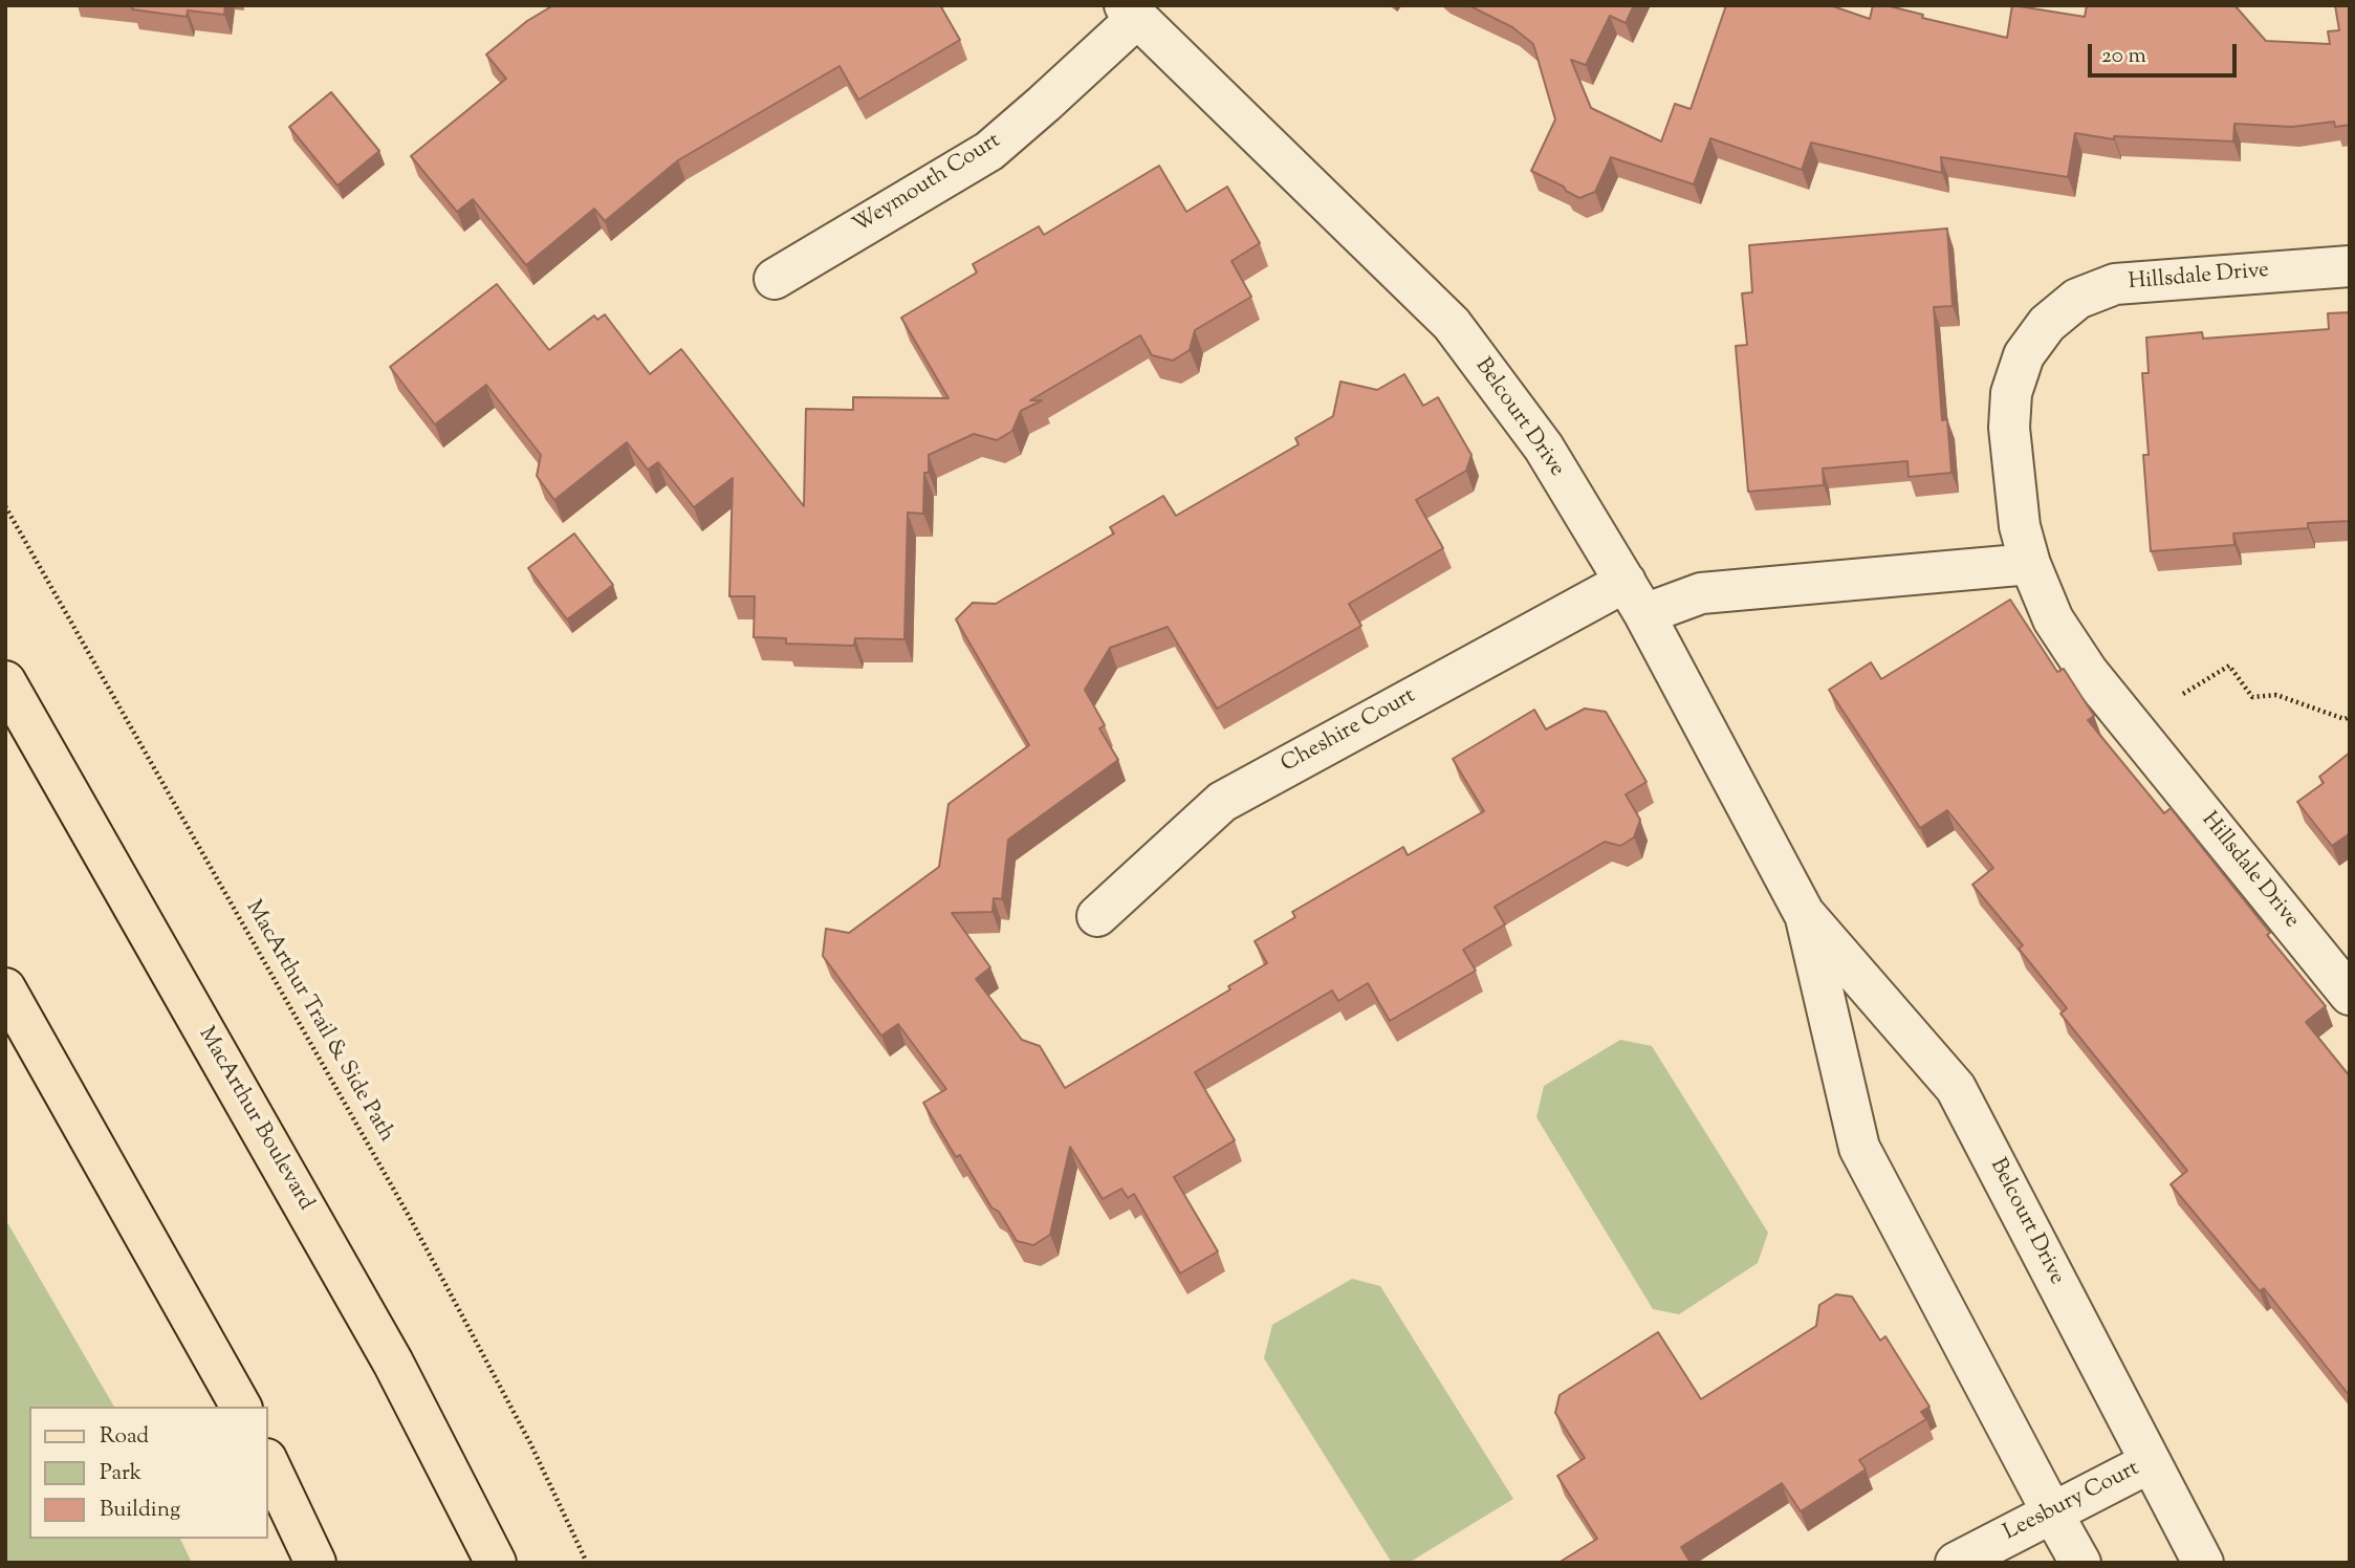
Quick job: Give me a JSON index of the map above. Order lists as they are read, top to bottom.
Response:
{
  "streets": {
    "main road": ["MacArthur Boulevard"],
    "street": [
      "Weymouth Court",
      "Hillsdale Drive",
      "Belcourt Drive",
      "Cheshire Court",
      "Leesbury Court"
    ],
    "path": ["MacArthur Trail & Side Path"]
  },
  "crossings": [
    ["Weymouth Court", "Belcourt Drive"],
    ["Belcourt Drive", "Cheshire Court"],
    ["Belcourt Drive", "Leesbury Court"]
  ],
  "legend": ["Road", "Park", "Building"],
  "scale_bar": "20 m"
}
